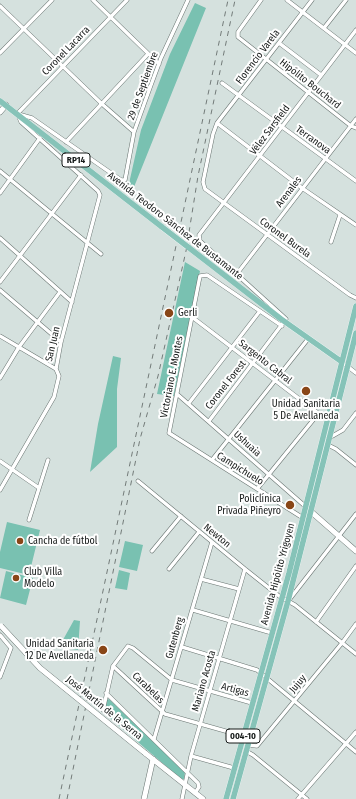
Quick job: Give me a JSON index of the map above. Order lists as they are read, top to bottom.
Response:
{
  "streets": {
    "main road": [
      "RP14",
      "Avenida Teodoro Sánchez de Bustamante",
      "Avenida Hipólito Yrigoyen",
      "004-10"
    ],
    "street": [
      "Coronel Lacarra",
      "Florencio Varela",
      "Hipólito Bouchard",
      "29 de Septiembre",
      "Vélez Sarsfield",
      "Terranova",
      "Arenales",
      "Coronel Burela",
      "San Juan",
      "Sargento Cabral",
      "Victoriano E. Montes",
      "Coronel Forest",
      "Ushuaia",
      "Campichuelo",
      "Newton",
      "Gutenberg",
      "Mariano Acosta",
      "Jujuy",
      "Carabelas",
      "Artigas",
      "José Martín de la Serna"
    ]
  },
  "crossings": [
    ["Coronel Lacarra", "Avenida Teodoro Sánchez de Bustamante"],
    ["Florencio Varela", "Hipólito Bouchard"],
    ["Florencio Varela", "Terranova"],
    ["Florencio Varela", "Coronel Burela"],
    ["Hipólito Bouchard", "Vélez Sarsfield"],
    ["Hipólito Bouchard", "Arenales"],
    ["Vélez Sarsfield", "Terranova"],
    ["Vélez Sarsfield", "Arenales"],
    ["Vélez Sarsfield", "Coronel Burela"],
    ["Terranova", "Arenales"],
    ["Arenales", "Coronel Burela"],
    ["Avenida Teodoro Sánchez de Bustamante", "Coronel Forest"],
    ["Avenida Teodoro Sánchez de Bustamante", "Avenida Hipólito Yrigoyen"],
    ["Sargento Cabral", "Victoriano E. Montes"],
    ["Sargento Cabral", "Coronel Forest"],
    ["Sargento Cabral", "Avenida Hipólito Yrigoyen"],
    ["Victoriano E. Montes", "Ushuaia"],
    ["Victoriano E. Montes", "Campichuelo"],
    ["Coronel Forest", "Ushuaia"],
    ["Ushuaia", "Avenida Hipólito Yrigoyen"],
    ["Campichuelo", "Avenida Hipólito Yrigoyen"],
    ["Newton", "Avenida Hipólito Yrigoyen"],
    ["Newton", "Gutenberg"],
    ["Newton", "Mariano Acosta"],
    ["Newton", "Jujuy"],
    ["Avenida Hipólito Yrigoyen", "Jujuy"],
    ["Avenida Hipólito Yrigoyen", "Carabelas"],
    ["Avenida Hipólito Yrigoyen", "Artigas"],
    ["Gutenberg", "Carabelas"],
    ["Gutenberg", "Artigas"],
    ["Gutenberg", "José Martín de la Serna"],
    ["Mariano Acosta", "Carabelas"],
    ["Mariano Acosta", "Artigas"],
    ["Mariano Acosta", "José Martín de la Serna"],
    ["Carabelas", "Artigas"]
  ],
  "places": [
    "Gerli",
    "Unidad Sanitaria 5 De Avellaneda",
    "Policlínica Privada Piñeyro",
    "Cancha de fútbol",
    "Club Villa Modelo",
    "Unidad Sanitaria 12 De Avellaneda"
  ]
}
